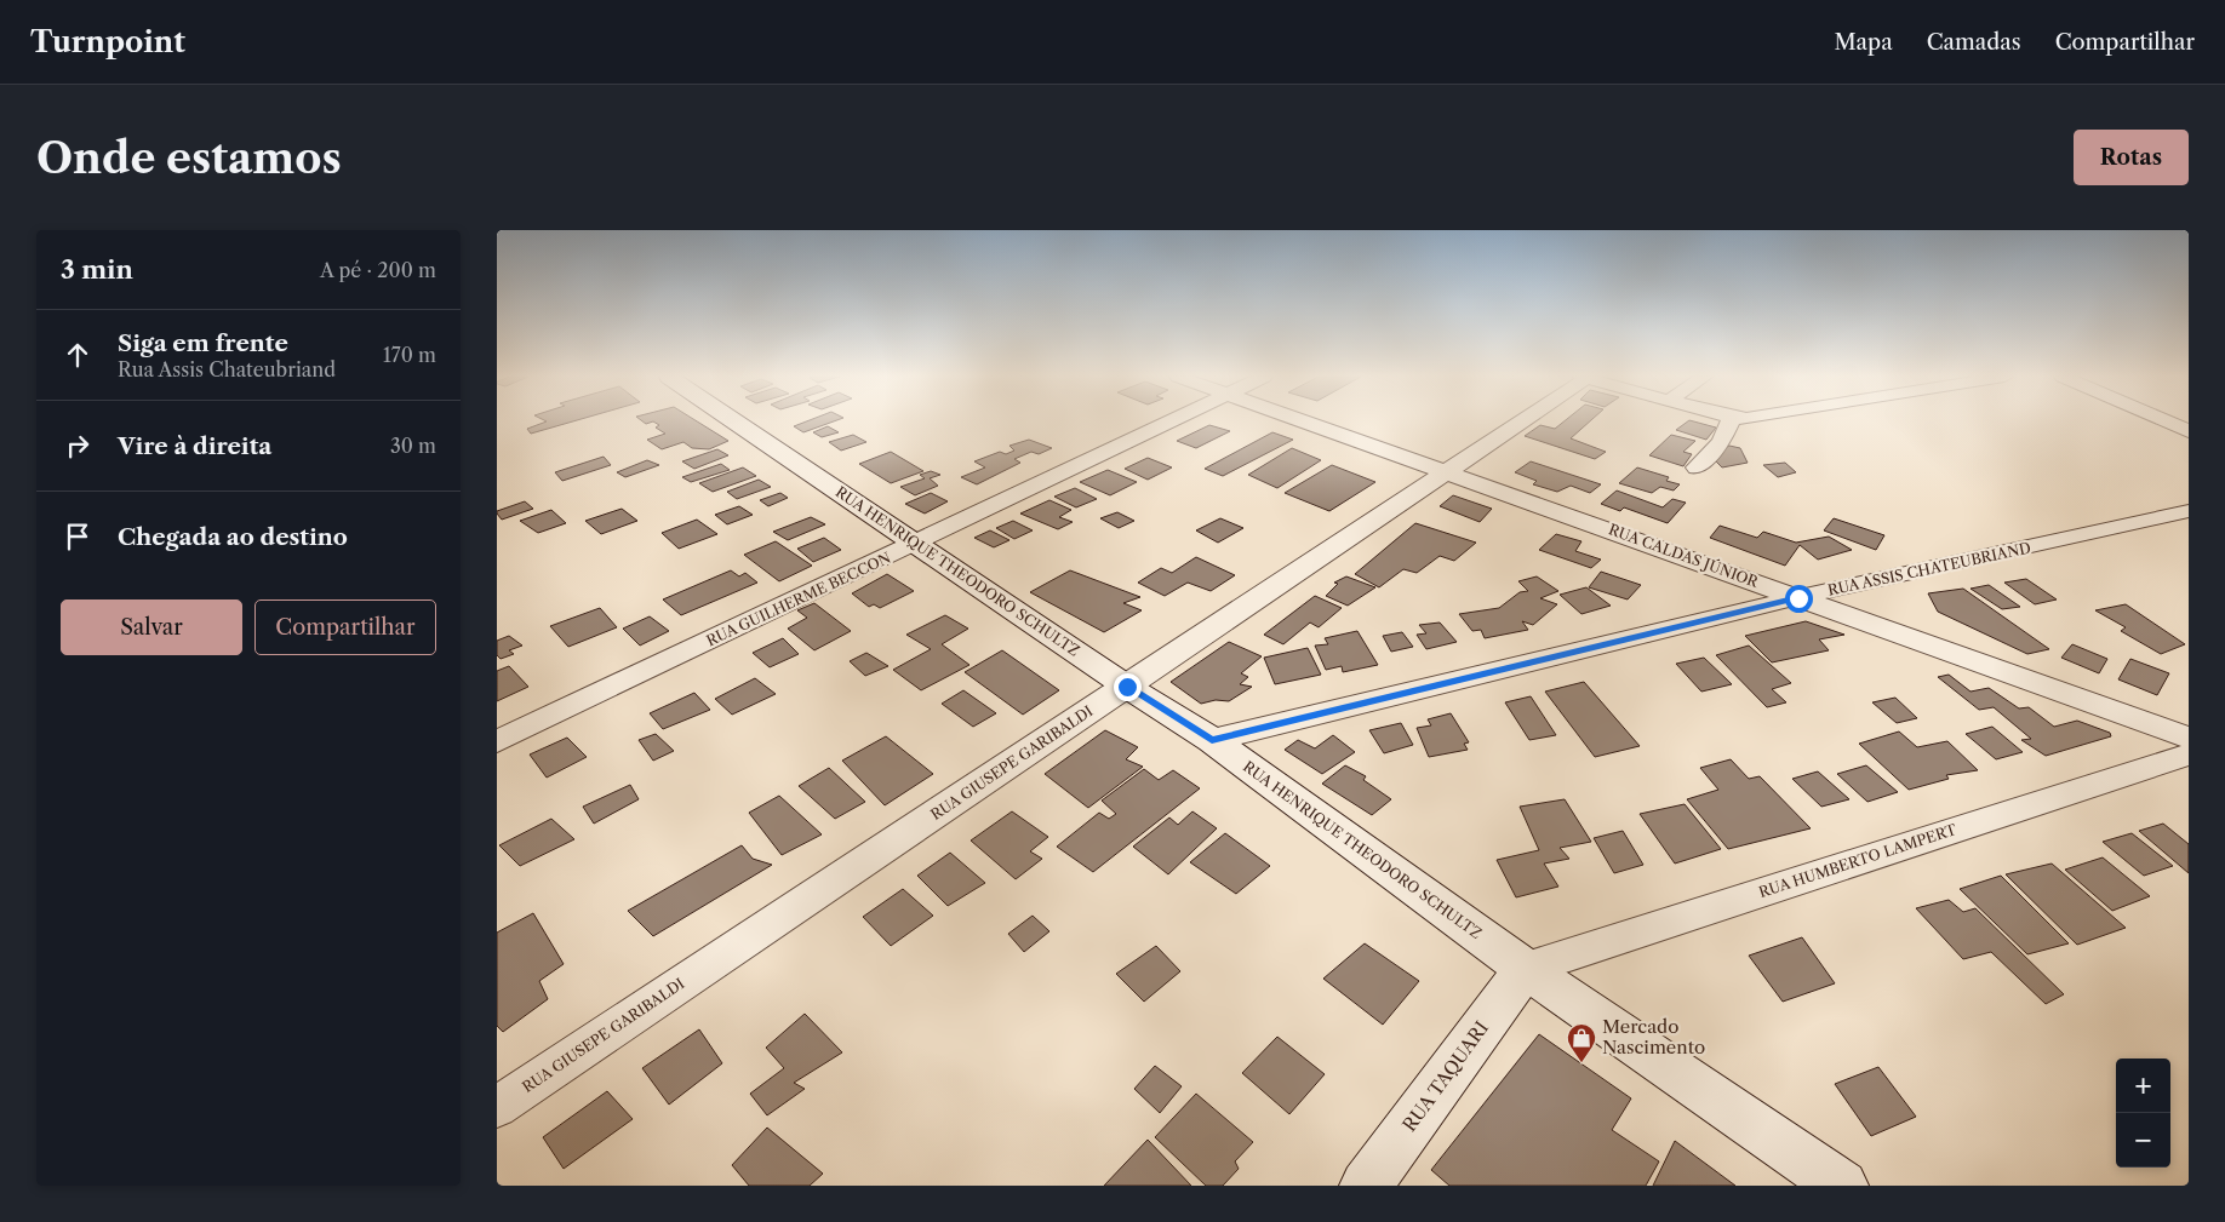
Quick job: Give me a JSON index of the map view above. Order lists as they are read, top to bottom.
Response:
{
  "streets": {
    "street": [
      "RUA CALDAS JÚNIOR",
      "RUA ASSIS CHATEUBRIAND",
      "RUA HENRIQUE THEODORO SCHULTZ",
      "RUA GUILHERME BECCON",
      "RUA GIUSEPE GARIBALDI",
      "RUA HUMBERTO LAMPERT",
      "RUA TAQUARI"
    ]
  },
  "crossings": [
    ["RUA CALDAS JÚNIOR", "RUA ASSIS CHATEUBRIAND"],
    ["RUA CALDAS JÚNIOR", "RUA GIUSEPE GARIBALDI"],
    ["RUA ASSIS CHATEUBRIAND", "RUA HENRIQUE THEODORO SCHULTZ"],
    ["RUA HENRIQUE THEODORO SCHULTZ", "RUA GUILHERME BECCON"],
    ["RUA HENRIQUE THEODORO SCHULTZ", "RUA GIUSEPE GARIBALDI"],
    ["RUA HENRIQUE THEODORO SCHULTZ", "RUA HUMBERTO LAMPERT"],
    ["RUA HENRIQUE THEODORO SCHULTZ", "RUA TAQUARI"],
    ["RUA HUMBERTO LAMPERT", "RUA TAQUARI"]
  ],
  "places": {
    "shop": ["Mercado Nascimento"]
  },
  "page": {
    "header": "Turnpoint",
    "nav": ["Mapa", "Camadas", "Compartilhar"],
    "buttons": [
      "Rotas",
      ["Salvar", "Compartilhar"]
    ],
    "title": "Onde estamos",
    "heading": ["3 min", "A pé · 200 m"],
    "list": [
      ["Siga em frente", "Rua Assis Chateubriand", "170 m"],
      ["Vire à direita", "30 m"],
      "Chegada ao destino"
    ],
    "map_buttons": ["+", "−"]
  }
}
